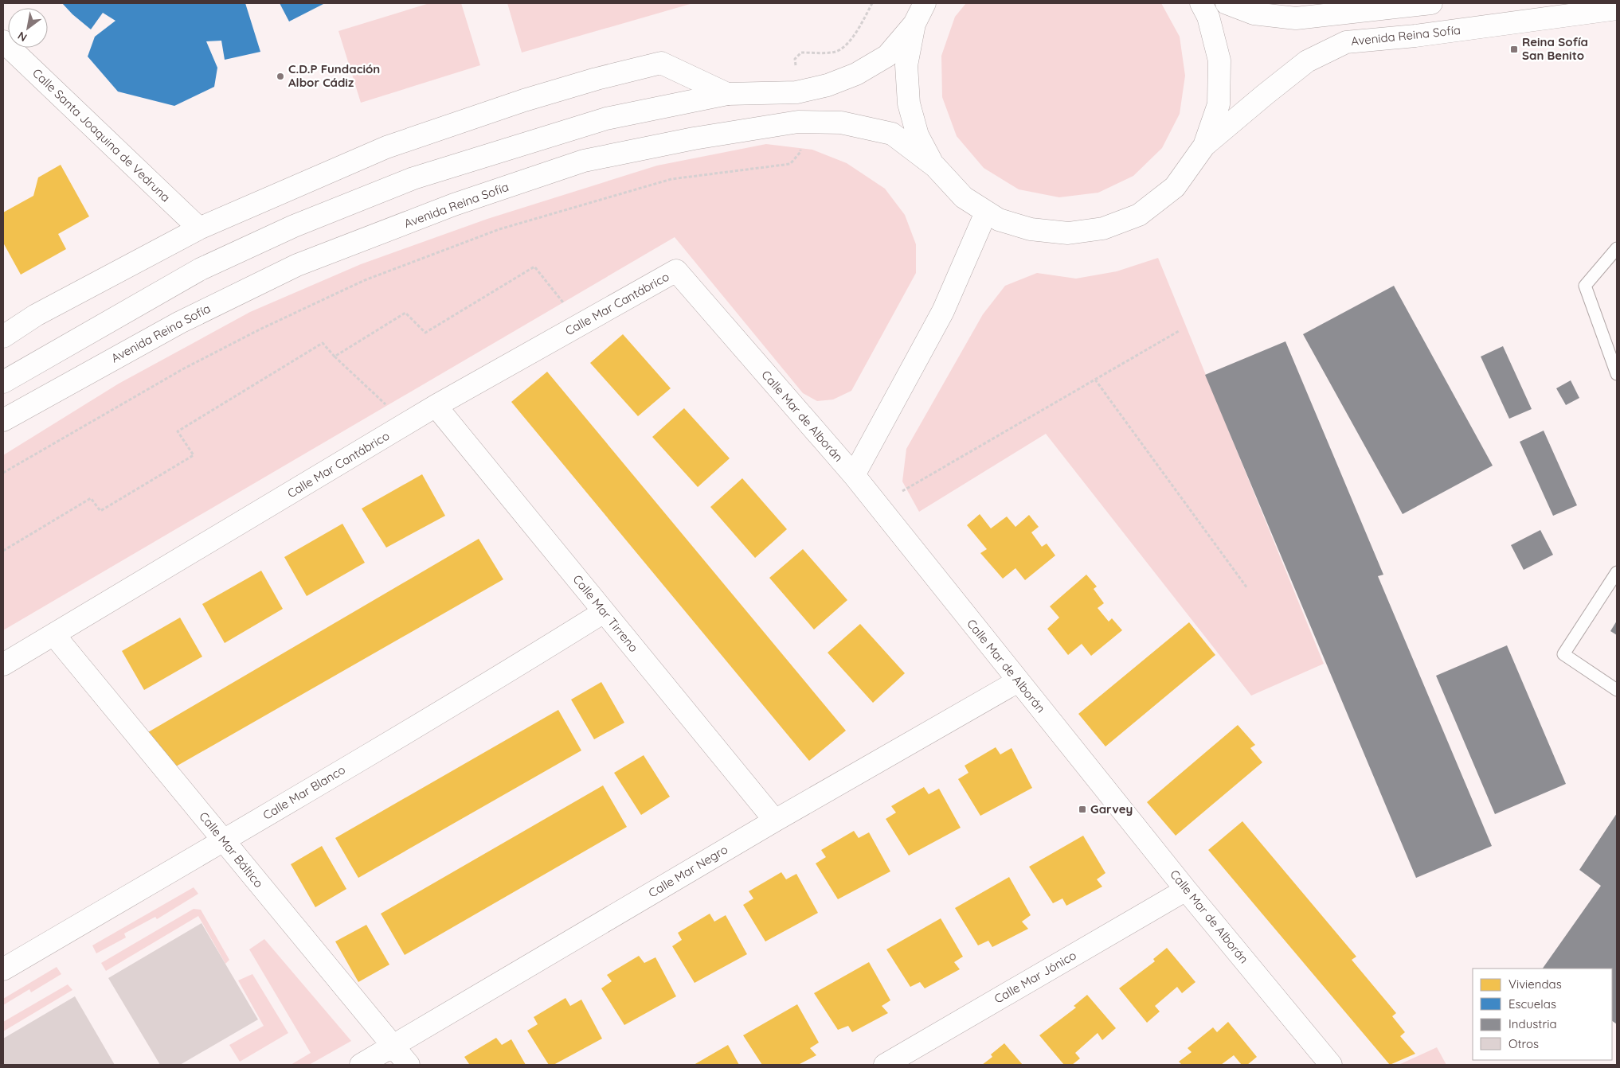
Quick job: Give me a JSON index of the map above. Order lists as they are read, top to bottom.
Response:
{
  "streets": {
    "street": [
      "Avenida Reina Sofía",
      "Calle Santa Joaquina de Vedruna",
      "Calle Mar Cantábrico",
      "Calle Mar de Alborán",
      "Calle Mar Tirreno",
      "Calle Mar Blanco",
      "Calle Mar Báltico",
      "Calle Mar Negro",
      "Calle Mar Jónico"
    ]
  },
  "crossings": [
    ["Calle Mar Cantábrico", "Calle Mar de Alborán"],
    ["Calle Mar Cantábrico", "Calle Mar Tirreno"],
    ["Calle Mar Cantábrico", "Calle Mar Báltico"],
    ["Calle Mar de Alborán", "Calle Mar Negro"],
    ["Calle Mar de Alborán", "Calle Mar Jónico"],
    ["Calle Mar Tirreno", "Calle Mar Blanco"],
    ["Calle Mar Tirreno", "Calle Mar Negro"],
    ["Calle Mar Blanco", "Calle Mar Báltico"],
    ["Calle Mar Báltico", "Calle Mar Negro"]
  ],
  "places": {
    "transit": ["Reina Sofía San Benito", "Garvey"],
    "other": ["C.D.P Fundación Albor Cádiz"]
  },
  "legend": [
    "Viviendas",
    "Escuelas",
    "Industria",
    "Otros"
  ],
  "north": "bottom left"
}
